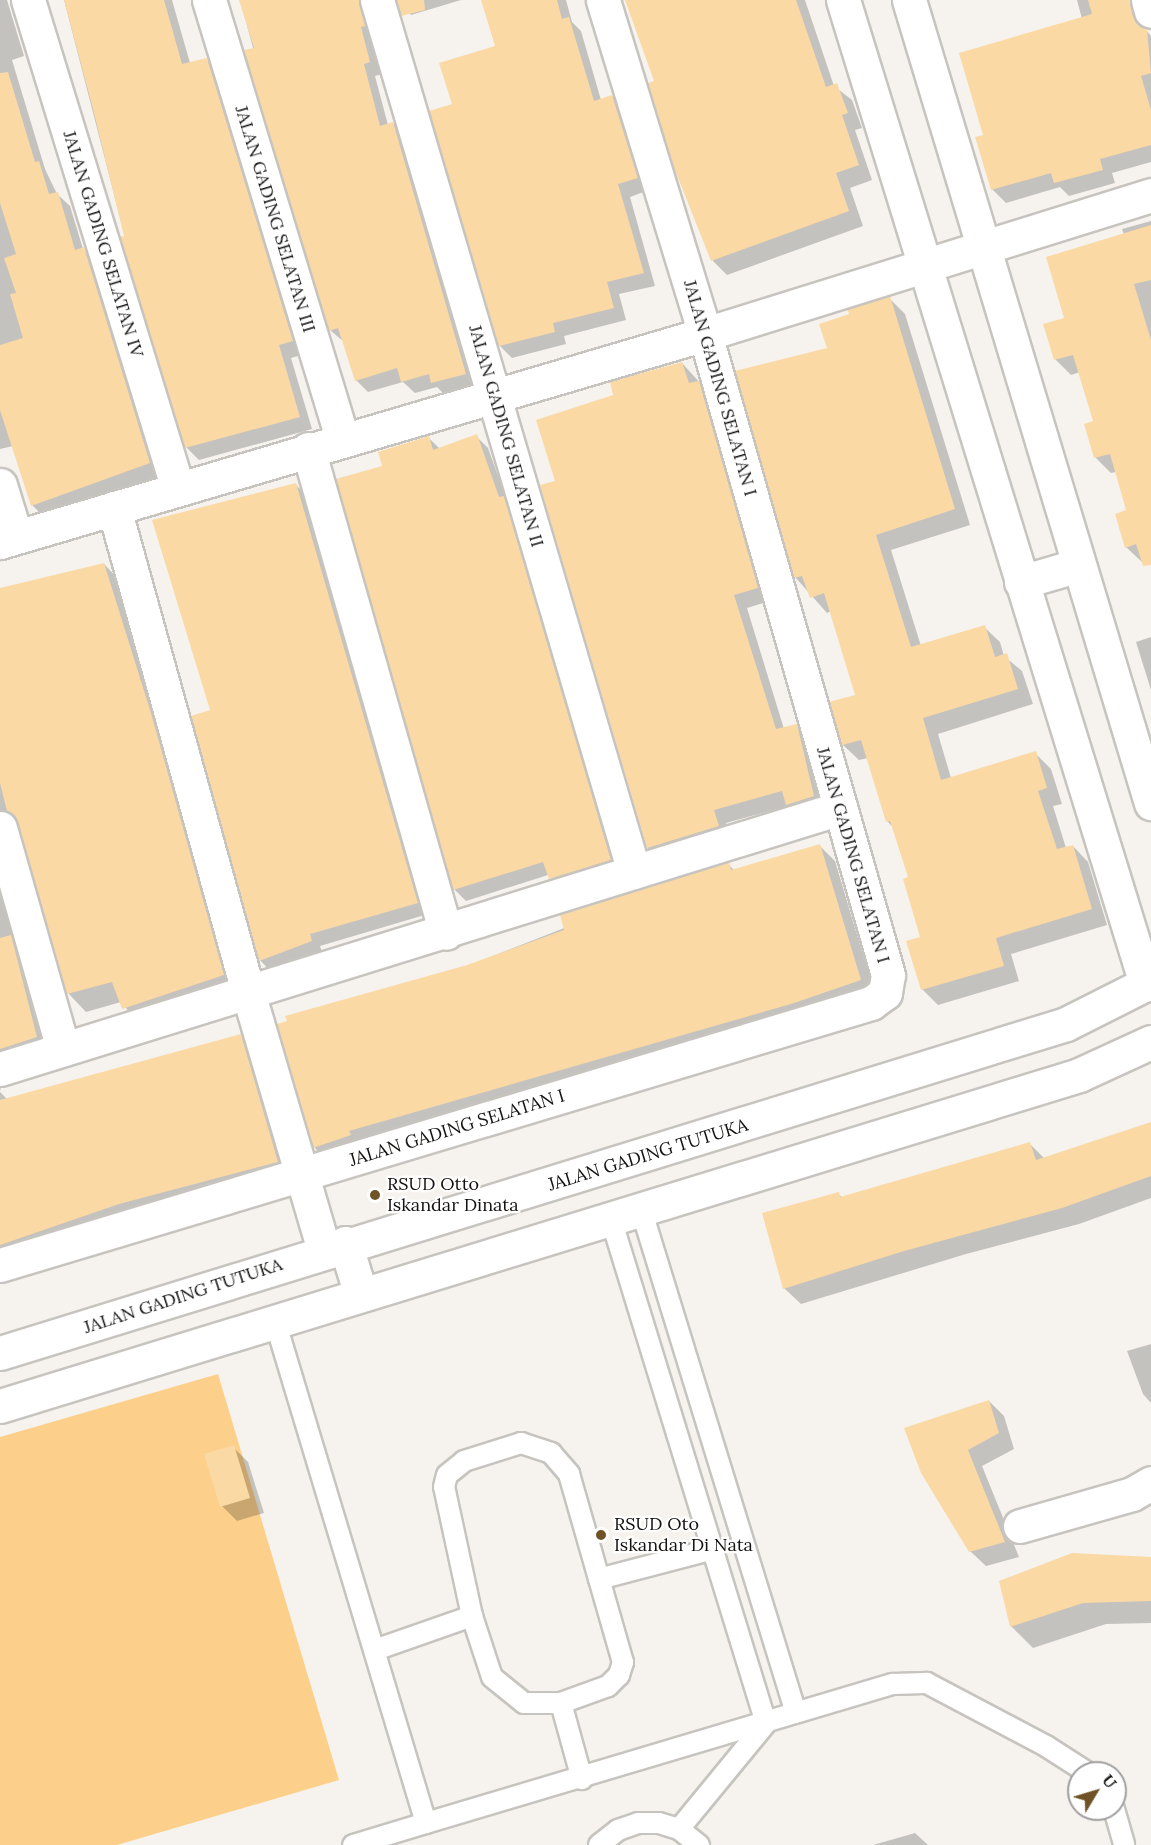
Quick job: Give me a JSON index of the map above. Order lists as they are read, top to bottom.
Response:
{
  "streets": {
    "street": [
      "JALAN GADING SELATAN III",
      "JALAN GADING SELATAN IV",
      "JALAN GADING SELATAN I",
      "JALAN GADING SELATAN II",
      "JALAN GADING TUTUKA"
    ]
  },
  "places": ["RSUD Otto Iskandar Dinata", "RSUD Oto Iskandar Di Nata"],
  "north": "top right"
}
